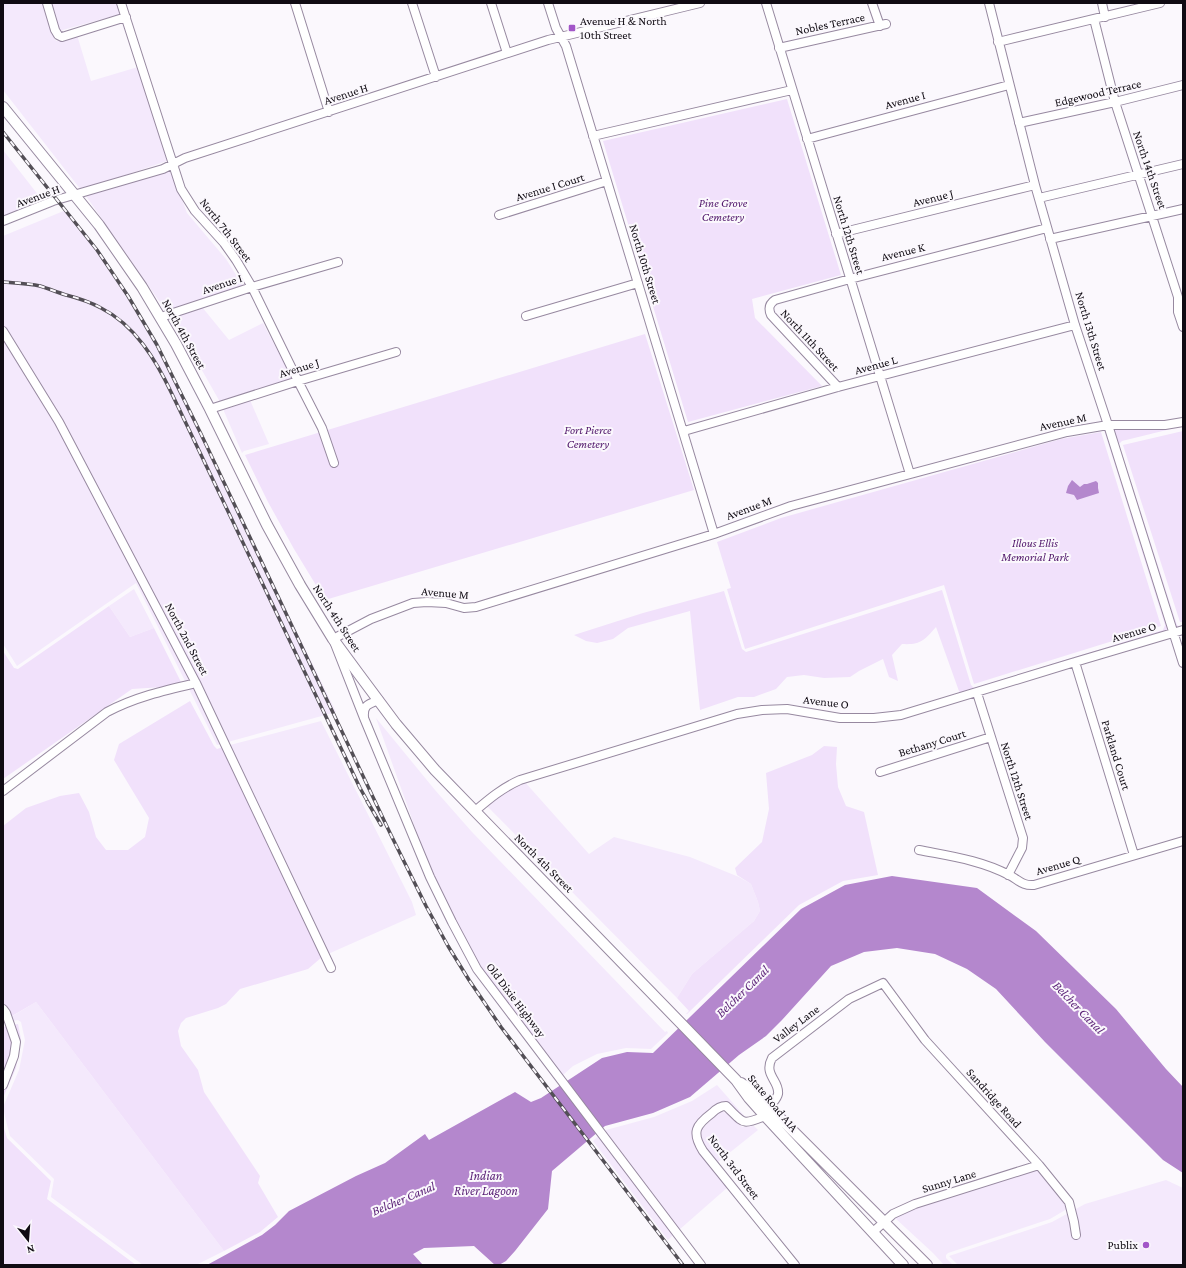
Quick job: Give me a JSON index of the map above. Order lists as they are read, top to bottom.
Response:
{
  "streets": {
    "main road": ["North 4th Street", "State Road A1A"],
    "street": [
      "Nobles Terrace",
      "Edgewood Terrace",
      "Avenue H",
      "Avenue I",
      "North 14th Street",
      "Avenue I Court",
      "Avenue J",
      "North 7th Street",
      "North 12th Street",
      "Avenue K",
      "North 10th Street",
      "North 13th Street",
      "North 11th Street",
      "Avenue L",
      "Avenue M",
      "Avenue O",
      "North 2nd Street",
      "Bethany Court",
      "Parkland Court",
      "Avenue Q",
      "Old Dixie Highway",
      "Valley Lane",
      "Sandridge Road",
      "North 3rd Street",
      "Sunny Lane"
    ]
  },
  "crossings": [
    ["Nobles Terrace", "North 12th Street"],
    ["Edgewood Terrace", "North 14th Street"],
    ["Edgewood Terrace", "North 13th Street"],
    ["Avenue H", "North 7th Street"],
    ["Avenue H", "North 10th Street"],
    ["Avenue H", "North 4th Street"],
    ["Avenue I", "North 7th Street"],
    ["Avenue I", "North 12th Street"],
    ["Avenue I", "North 13th Street"],
    ["Avenue I", "North 4th Street"],
    ["Avenue I Court", "North 10th Street"],
    ["Avenue J", "North 7th Street"],
    ["Avenue J", "North 12th Street"],
    ["Avenue J", "North 13th Street"],
    ["Avenue J", "North 4th Street"],
    ["North 12th Street", "Avenue K"],
    ["North 12th Street", "Avenue L"],
    ["North 12th Street", "Avenue M"],
    ["North 12th Street", "Avenue O"],
    ["North 12th Street", "Bethany Court"],
    ["North 12th Street", "Avenue Q"],
    ["Avenue K", "North 13th Street"],
    ["Avenue K", "North 11th Street"],
    ["North 10th Street", "Avenue L"],
    ["North 10th Street", "Avenue M"],
    ["North 13th Street", "Avenue L"],
    ["North 13th Street", "Avenue M"],
    ["North 13th Street", "Avenue O"],
    ["North 4th Street", "Avenue M"],
    ["North 4th Street", "Avenue O"],
    ["North 4th Street", "Old Dixie Highway"],
    ["North 4th Street", "State Road A1A"],
    ["North 11th Street", "Avenue L"],
    ["Avenue M", "Old Dixie Highway"],
    ["Avenue O", "Parkland Court"],
    ["Parkland Court", "Avenue Q"],
    ["Valley Lane", "Sandridge Road"],
    ["Valley Lane", "State Road A1A"],
    ["Valley Lane", "North 3rd Street"],
    ["Sandridge Road", "Sunny Lane"],
    ["State Road A1A", "North 3rd Street"],
    ["State Road A1A", "Sunny Lane"]
  ],
  "water": ["Belcher Canal", "Indian River Lagoon"],
  "parks": ["Pine Grove Cemetery", "Fort Pierce Cemetery", "Illous Ellis Memorial Park"],
  "places": {
    "transit": ["Avenue H & North 10th Street"],
    "other": ["Publix"]
  },
  "north": "bottom"
}
